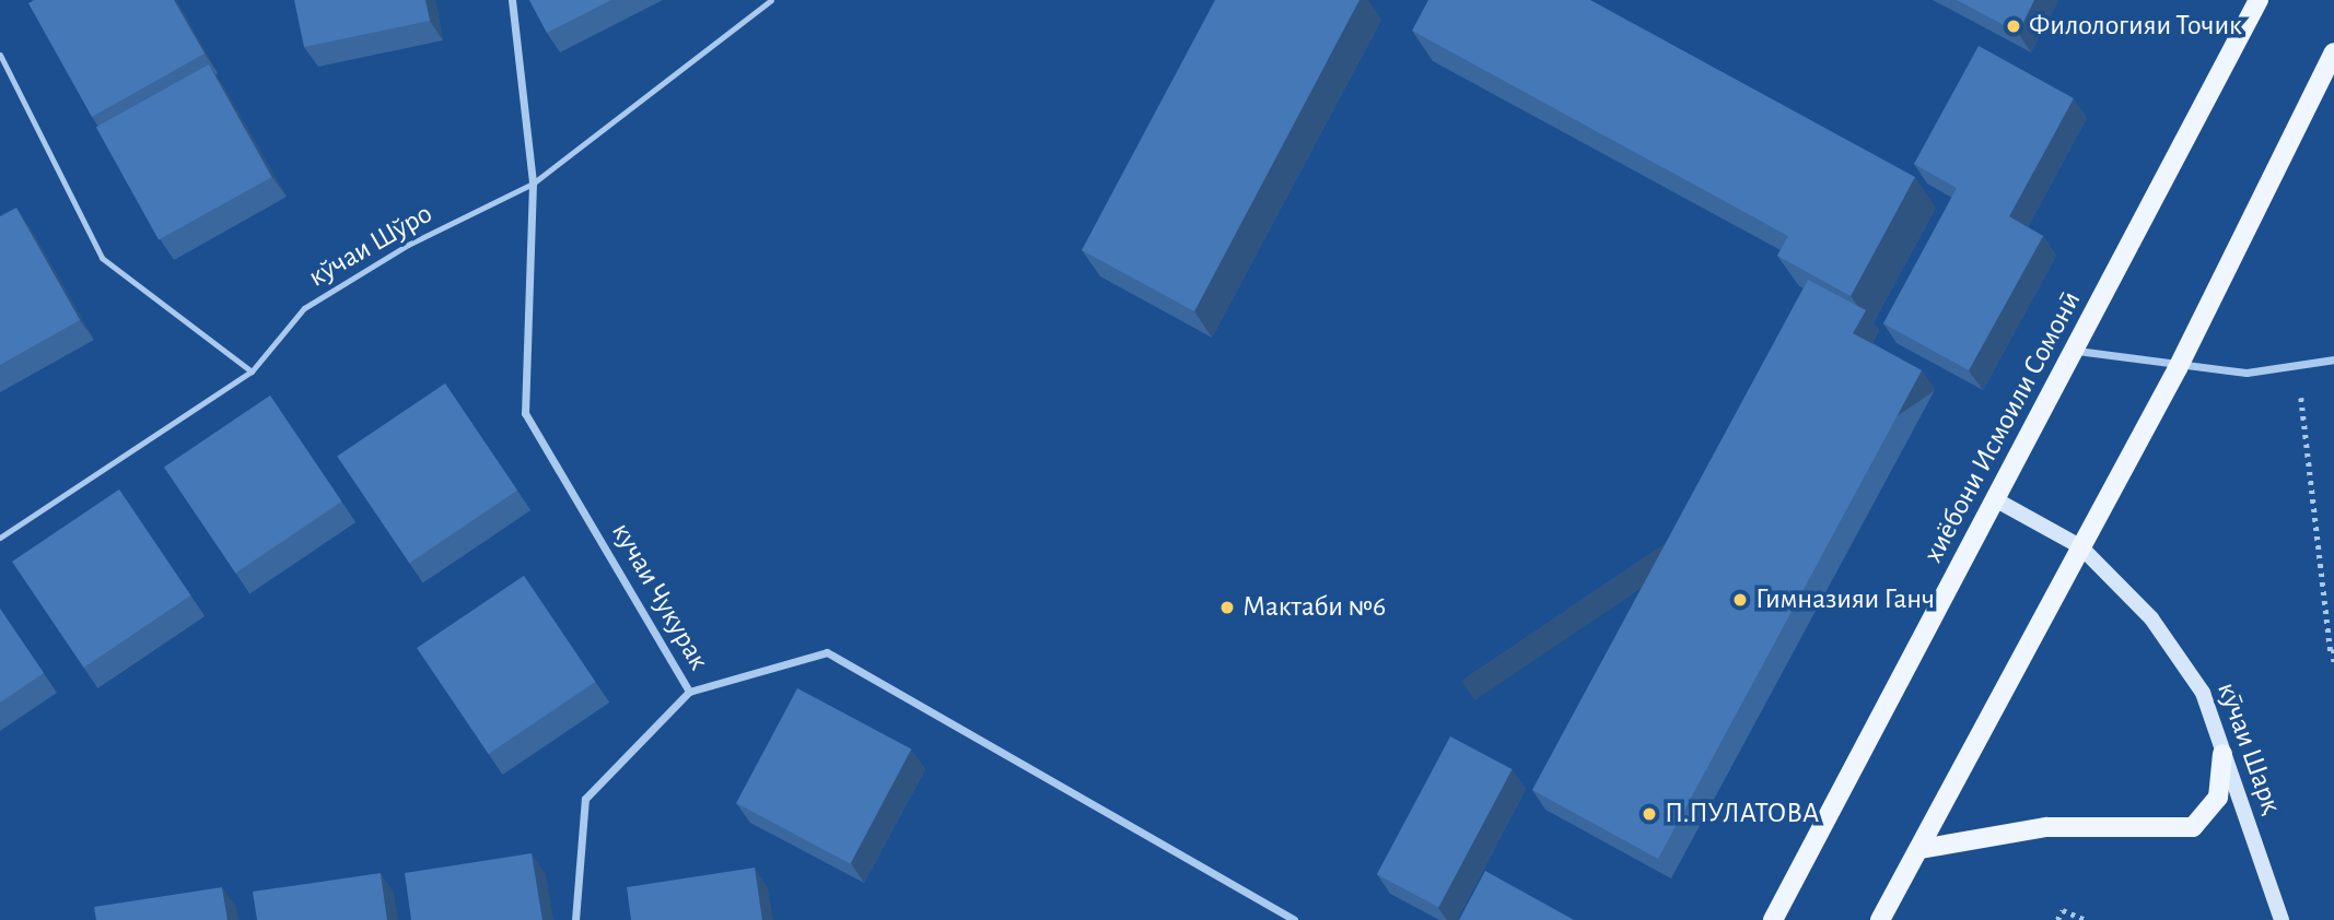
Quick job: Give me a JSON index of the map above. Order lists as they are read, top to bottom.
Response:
{
  "streets": {
    "main road": ["хиёбони Исмоили Сомонӣ", "кӯчаи Шарқ"],
    "street": ["кучаи Чукурак"],
    "lane": ["кўчаи Шўро"]
  },
  "crossings": [
    ["кўчаи Шўро", "кучаи Чукурак"],
    ["хиёбони Исмоили Сомонӣ", "кӯчаи Шарқ"]
  ],
  "places": [
    "Филологияи Точик",
    "Гимназияи Ганч",
    "Мактаби №6",
    "П.ПУЛАТОВА"
  ]
}
